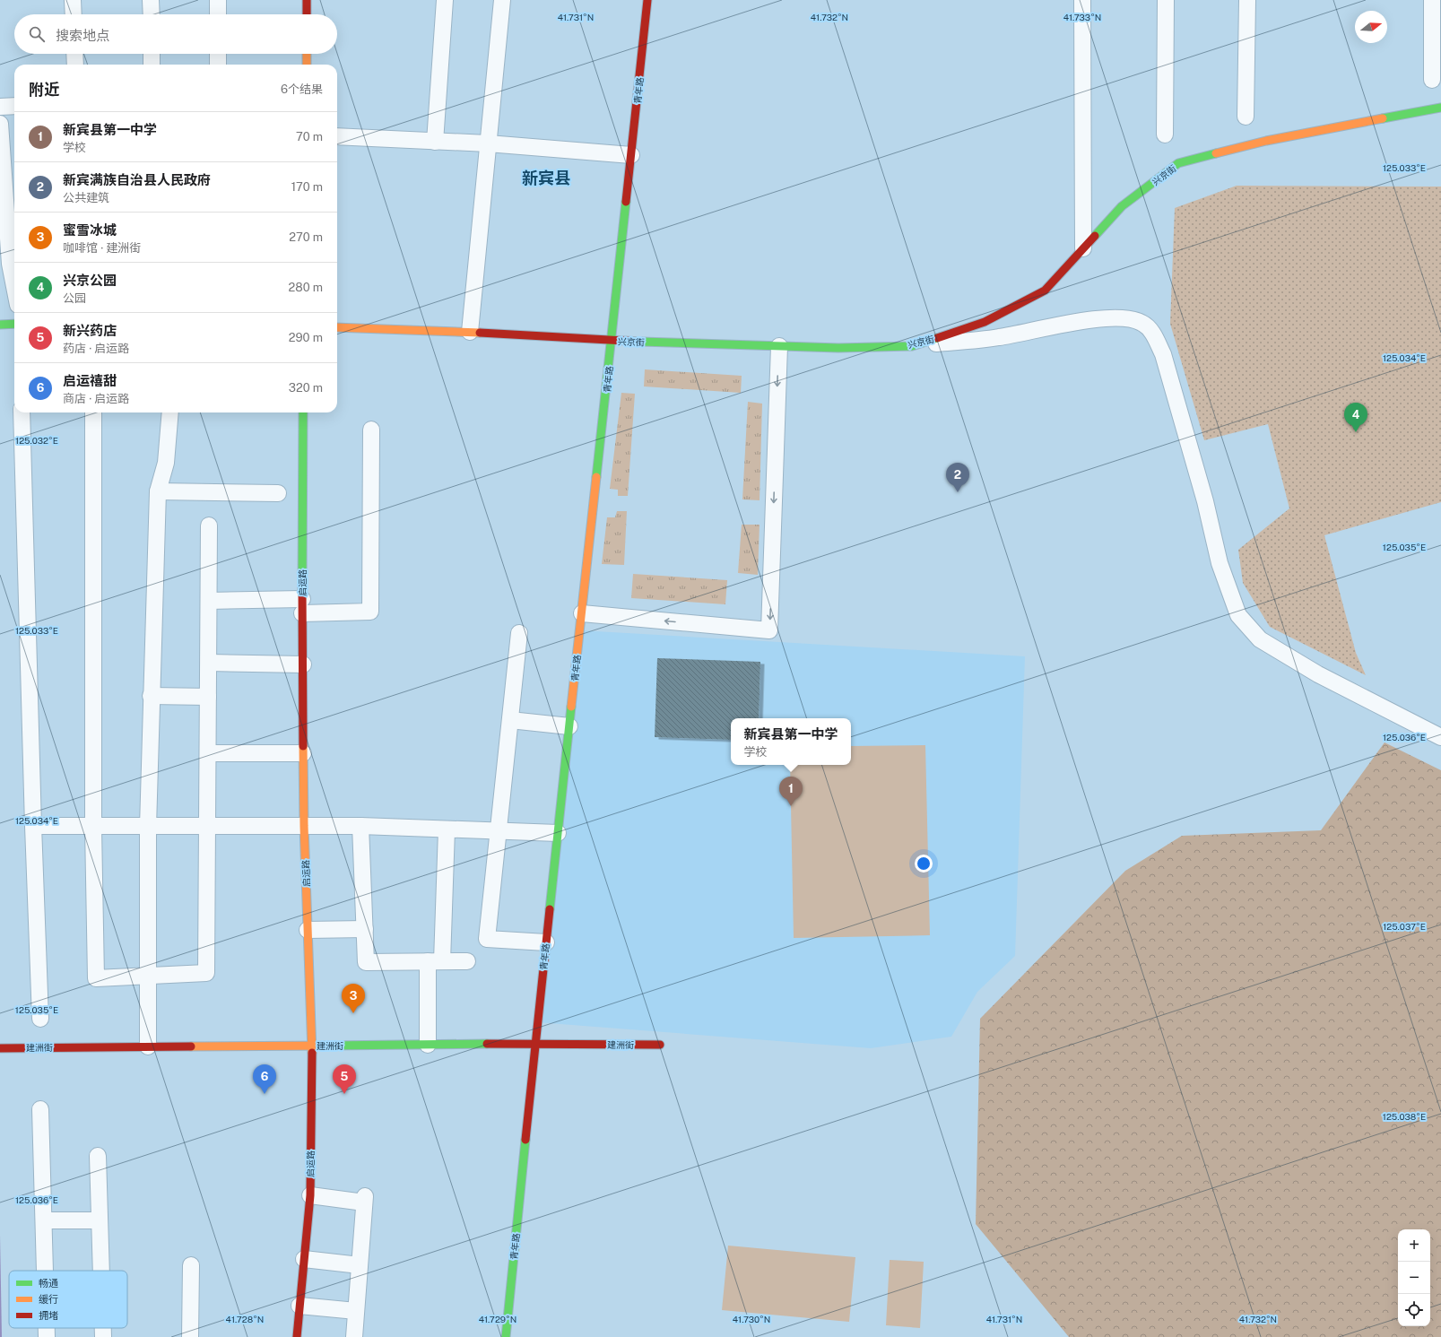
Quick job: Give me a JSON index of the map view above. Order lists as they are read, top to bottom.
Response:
{
  "streets": {
    "street": [
      "青年路",
      "兴京街",
      "启运路",
      "建洲街"
    ]
  },
  "crossings": [
    ["青年路", "兴京街"],
    ["青年路", "建洲街"],
    ["启运路", "建洲街"]
  ],
  "districts": ["新宾县"],
  "legend": ["畅通", "缓行", "拥堵"],
  "north": "right",
  "page": {
    "search": "搜索地点",
    "heading": ["附近", "6个结果"],
    "list": [
      {
        "mark": "1",
        "name": "新宾县第一中学",
        "note": "学校",
        "value": "70 m"
      },
      {
        "mark": "2",
        "name": "新宾满族自治县人民政府",
        "note": "公共建筑",
        "value": "170 m"
      },
      {
        "mark": "3",
        "name": "蜜雪冰城",
        "note": "咖啡馆 · 建洲街",
        "value": "270 m"
      },
      {
        "mark": "4",
        "name": "兴京公园",
        "note": "公园",
        "value": "280 m"
      },
      {
        "mark": "5",
        "name": "新兴药店",
        "note": "药店 · 启运路",
        "value": "290 m"
      },
      {
        "mark": "6",
        "name": "启运禧甜",
        "note": "商店 · 启运路",
        "value": "320 m"
      }
    ],
    "pins": [
      "4",
      "2",
      "1",
      "3",
      "5",
      "6"
    ],
    "popup": ["新宾县第一中学", "学校"],
    "map_buttons": ["+", "−"]
  },
  "coordinates": [
    "41.731°N",
    "41.732°N",
    "41.733°N",
    "125.033°E",
    "125.034°E",
    "125.032°E",
    "125.035°E",
    "125.036°E",
    "125.037°E",
    "125.038°E",
    "41.728°N",
    "41.729°N",
    "41.730°N"
  ]
}
